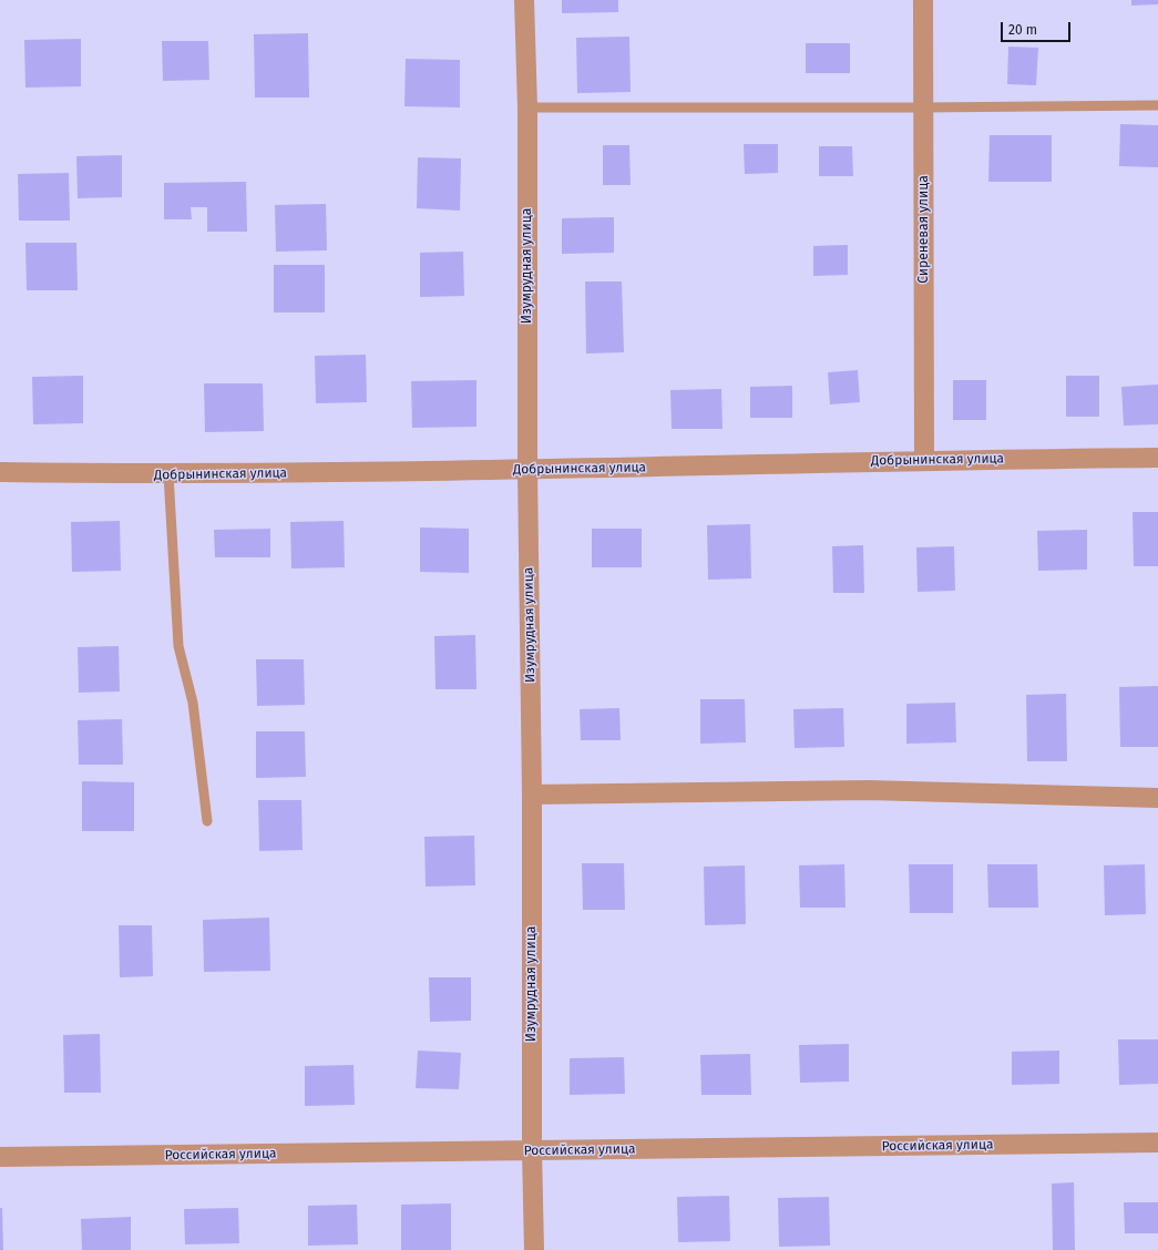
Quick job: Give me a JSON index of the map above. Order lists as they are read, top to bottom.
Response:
{
  "streets": {
    "street": [
      "Сиреневая улица",
      "Изумрудная улица",
      "Добрынинская улица",
      "Российская улица"
    ]
  },
  "crossings": [
    ["Сиреневая улица", "Добрынинская улица"],
    ["Изумрудная улица", "Добрынинская улица"],
    ["Изумрудная улица", "Российская улица"]
  ],
  "scale_bar": "20 m"
}
